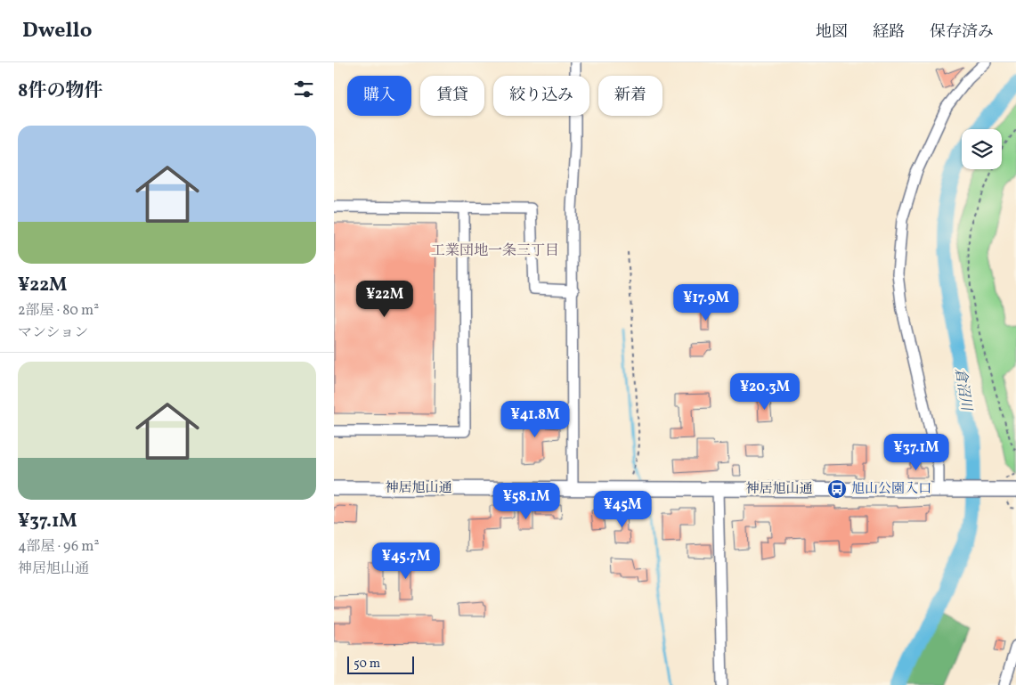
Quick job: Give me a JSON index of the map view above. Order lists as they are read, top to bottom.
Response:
{
  "streets": {
    "main road": ["神居旭山通"]
  },
  "districts": ["工業団地一条三丁目"],
  "water": ["倉沼川"],
  "places": {
    "bus stop": ["旭山公園入口"]
  },
  "scale_bar": "50 m",
  "page": {
    "header": "Dwello",
    "nav": ["地図", "経路", "保存済み"],
    "heading": "8件の物件",
    "chip": [
      "購入",
      "賃貸",
      "絞り込み",
      "新着"
    ],
    "list": [
      {
        "name": "¥22M",
        "note": "2部屋 · 80 m² · マンション"
      },
      {
        "name": "¥37.1M",
        "note": "4部屋 · 96 m² · 神居旭山通"
      }
    ],
    "price": [
      "¥22M",
      "¥17.9M",
      "¥20.3M",
      "¥41.8M",
      "¥37.1M",
      "¥58.1M",
      "¥45M",
      "¥45.7M"
    ],
    "scale": "50 m"
  }
}
